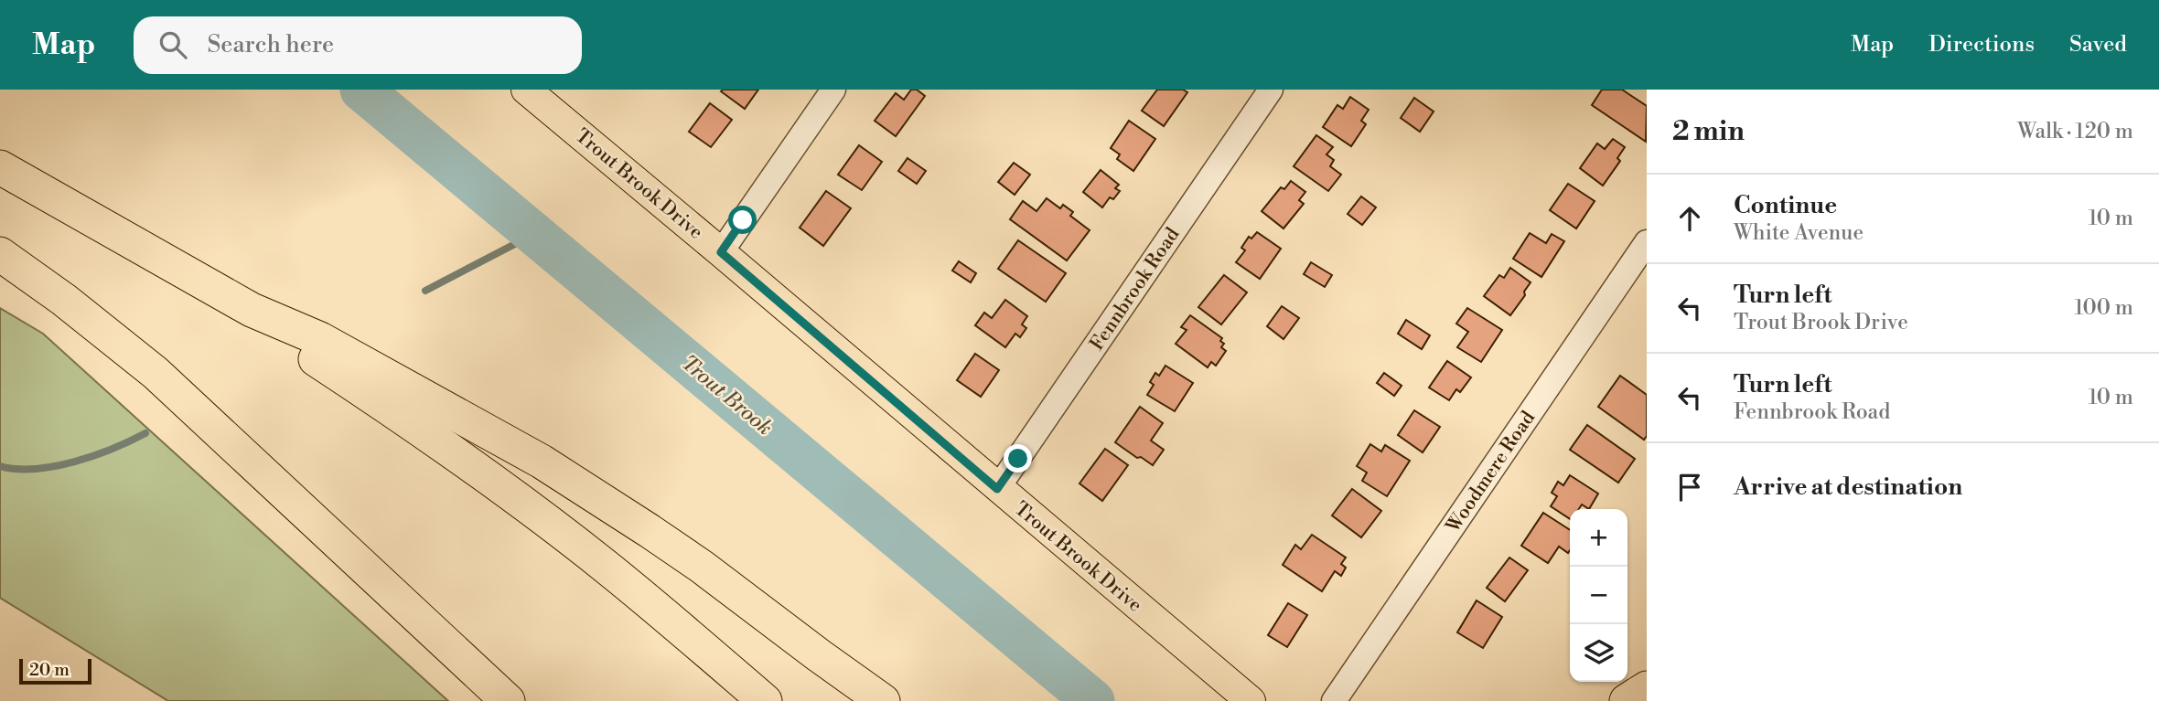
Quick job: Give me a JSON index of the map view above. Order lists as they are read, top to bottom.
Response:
{
  "streets": {
    "main road": ["Trout Brook Drive"],
    "street": ["Fennbrook Road", "Woodmere Road"]
  },
  "crossings": [
    ["Trout Brook Drive", "Fennbrook Road"]
  ],
  "water": ["Trout Brook"],
  "scale_bar": "20 m",
  "page": {
    "header": "Map",
    "search": "Search here",
    "nav": ["Map", "Directions", "Saved"],
    "heading": ["2 min", "Walk · 120 m"],
    "list": [
      ["Continue", "White Avenue", "10 m"],
      ["Turn left", "Trout Brook Drive", "100 m"],
      ["Turn left", "Fennbrook Road", "10 m"],
      "Arrive at destination"
    ],
    "map_buttons": ["+", "−"],
    "scale": "20 m"
  }
}
